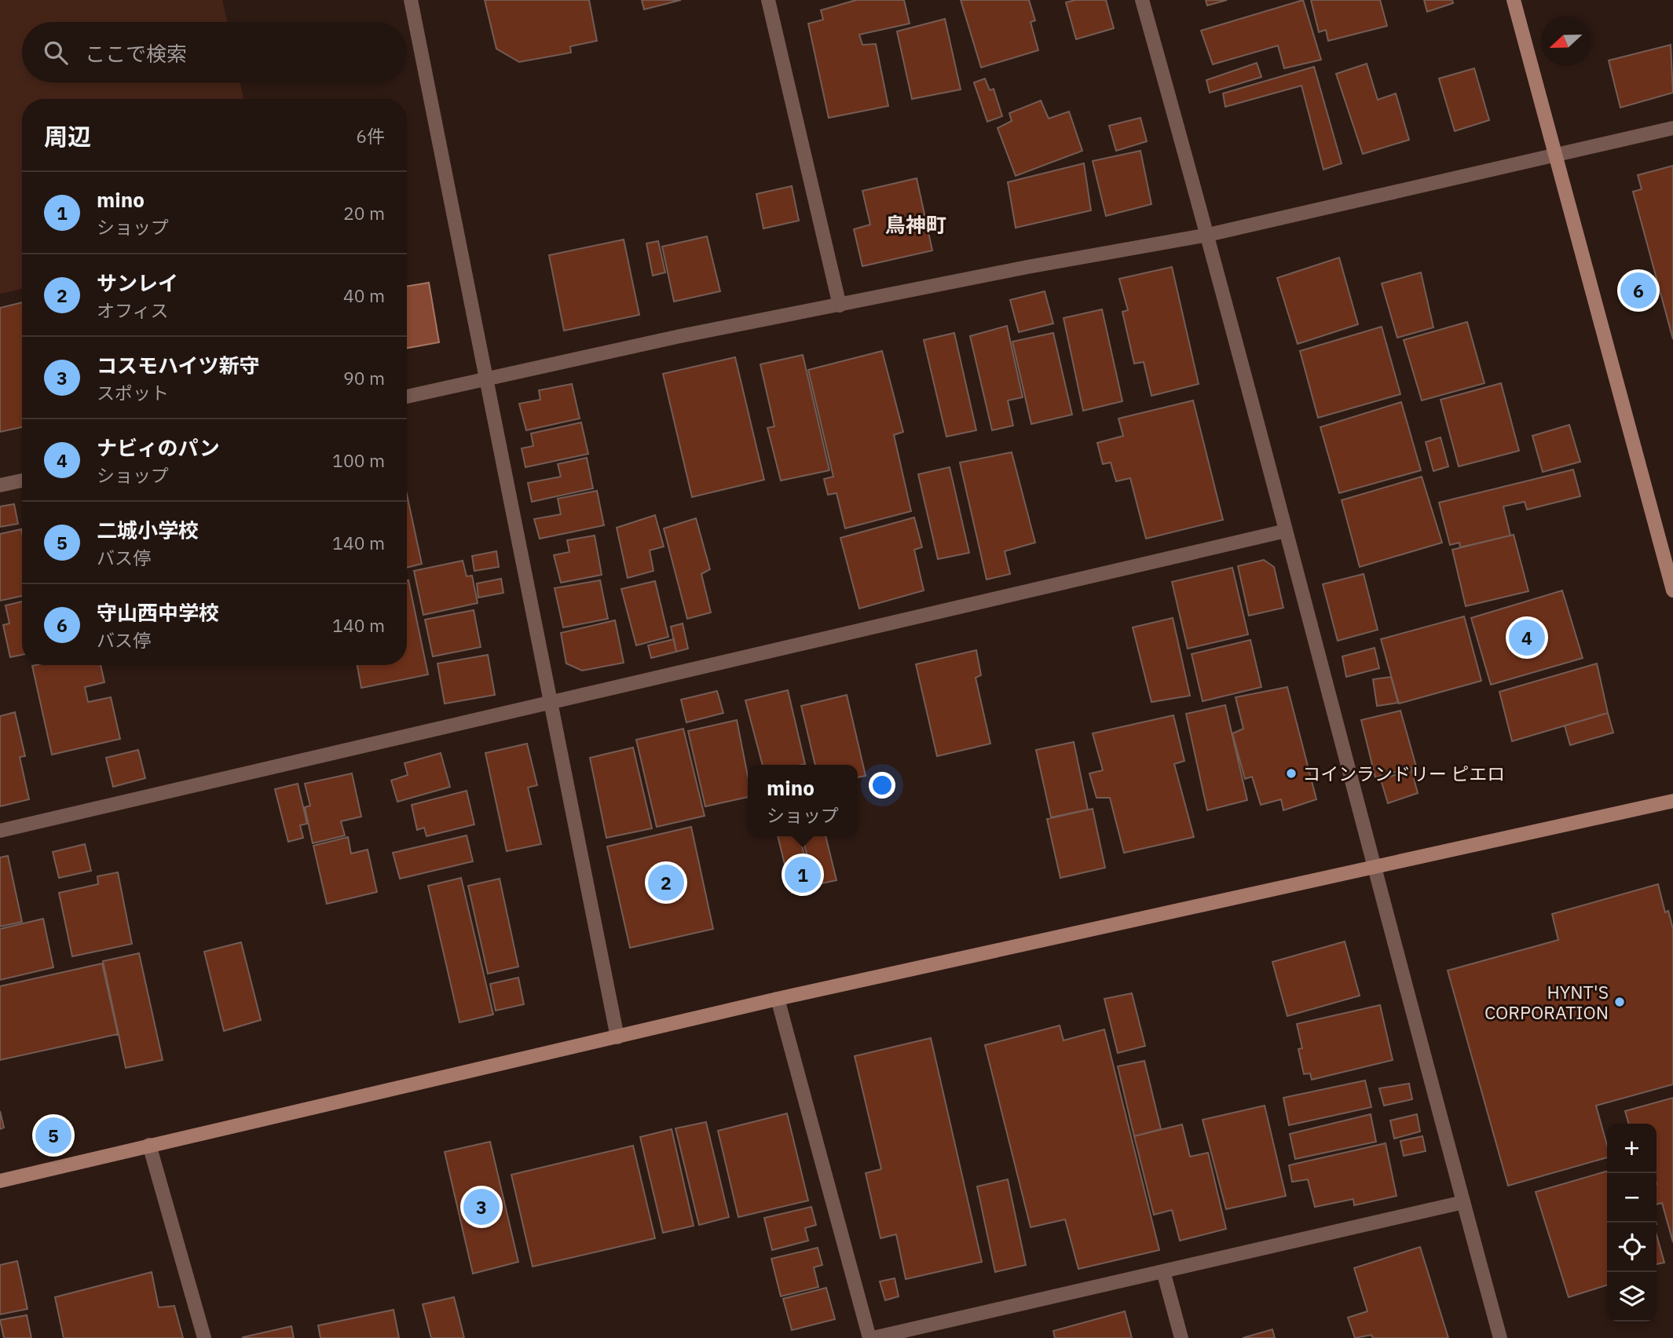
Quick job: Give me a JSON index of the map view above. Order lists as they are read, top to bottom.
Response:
{
  "districts": ["鳥神町"],
  "places": ["コインランドリー ピエロ", "HYNT'S CORPORATION"],
  "north": "left",
  "page": {
    "search": "ここで検索",
    "heading": ["周辺", "6件"],
    "list": [
      {
        "mark": "1",
        "name": "mino",
        "note": "ショップ",
        "value": "20 m"
      },
      {
        "mark": "2",
        "name": "サンレイ",
        "note": "オフィス",
        "value": "40 m"
      },
      {
        "mark": "3",
        "name": "コスモハイツ新守",
        "note": "スポット",
        "value": "90 m"
      },
      {
        "mark": "4",
        "name": "ナビィのパン",
        "note": "ショップ",
        "value": "100 m"
      },
      {
        "mark": "5",
        "name": "二城小学校",
        "note": "バス停",
        "value": "140 m"
      },
      {
        "mark": "6",
        "name": "守山西中学校",
        "note": "バス停",
        "value": "140 m"
      }
    ],
    "pins": [
      "6",
      "4",
      "1",
      "2",
      "5",
      "3"
    ],
    "popup": ["mino", "ショップ"],
    "map_buttons": ["+", "−"]
  }
}
